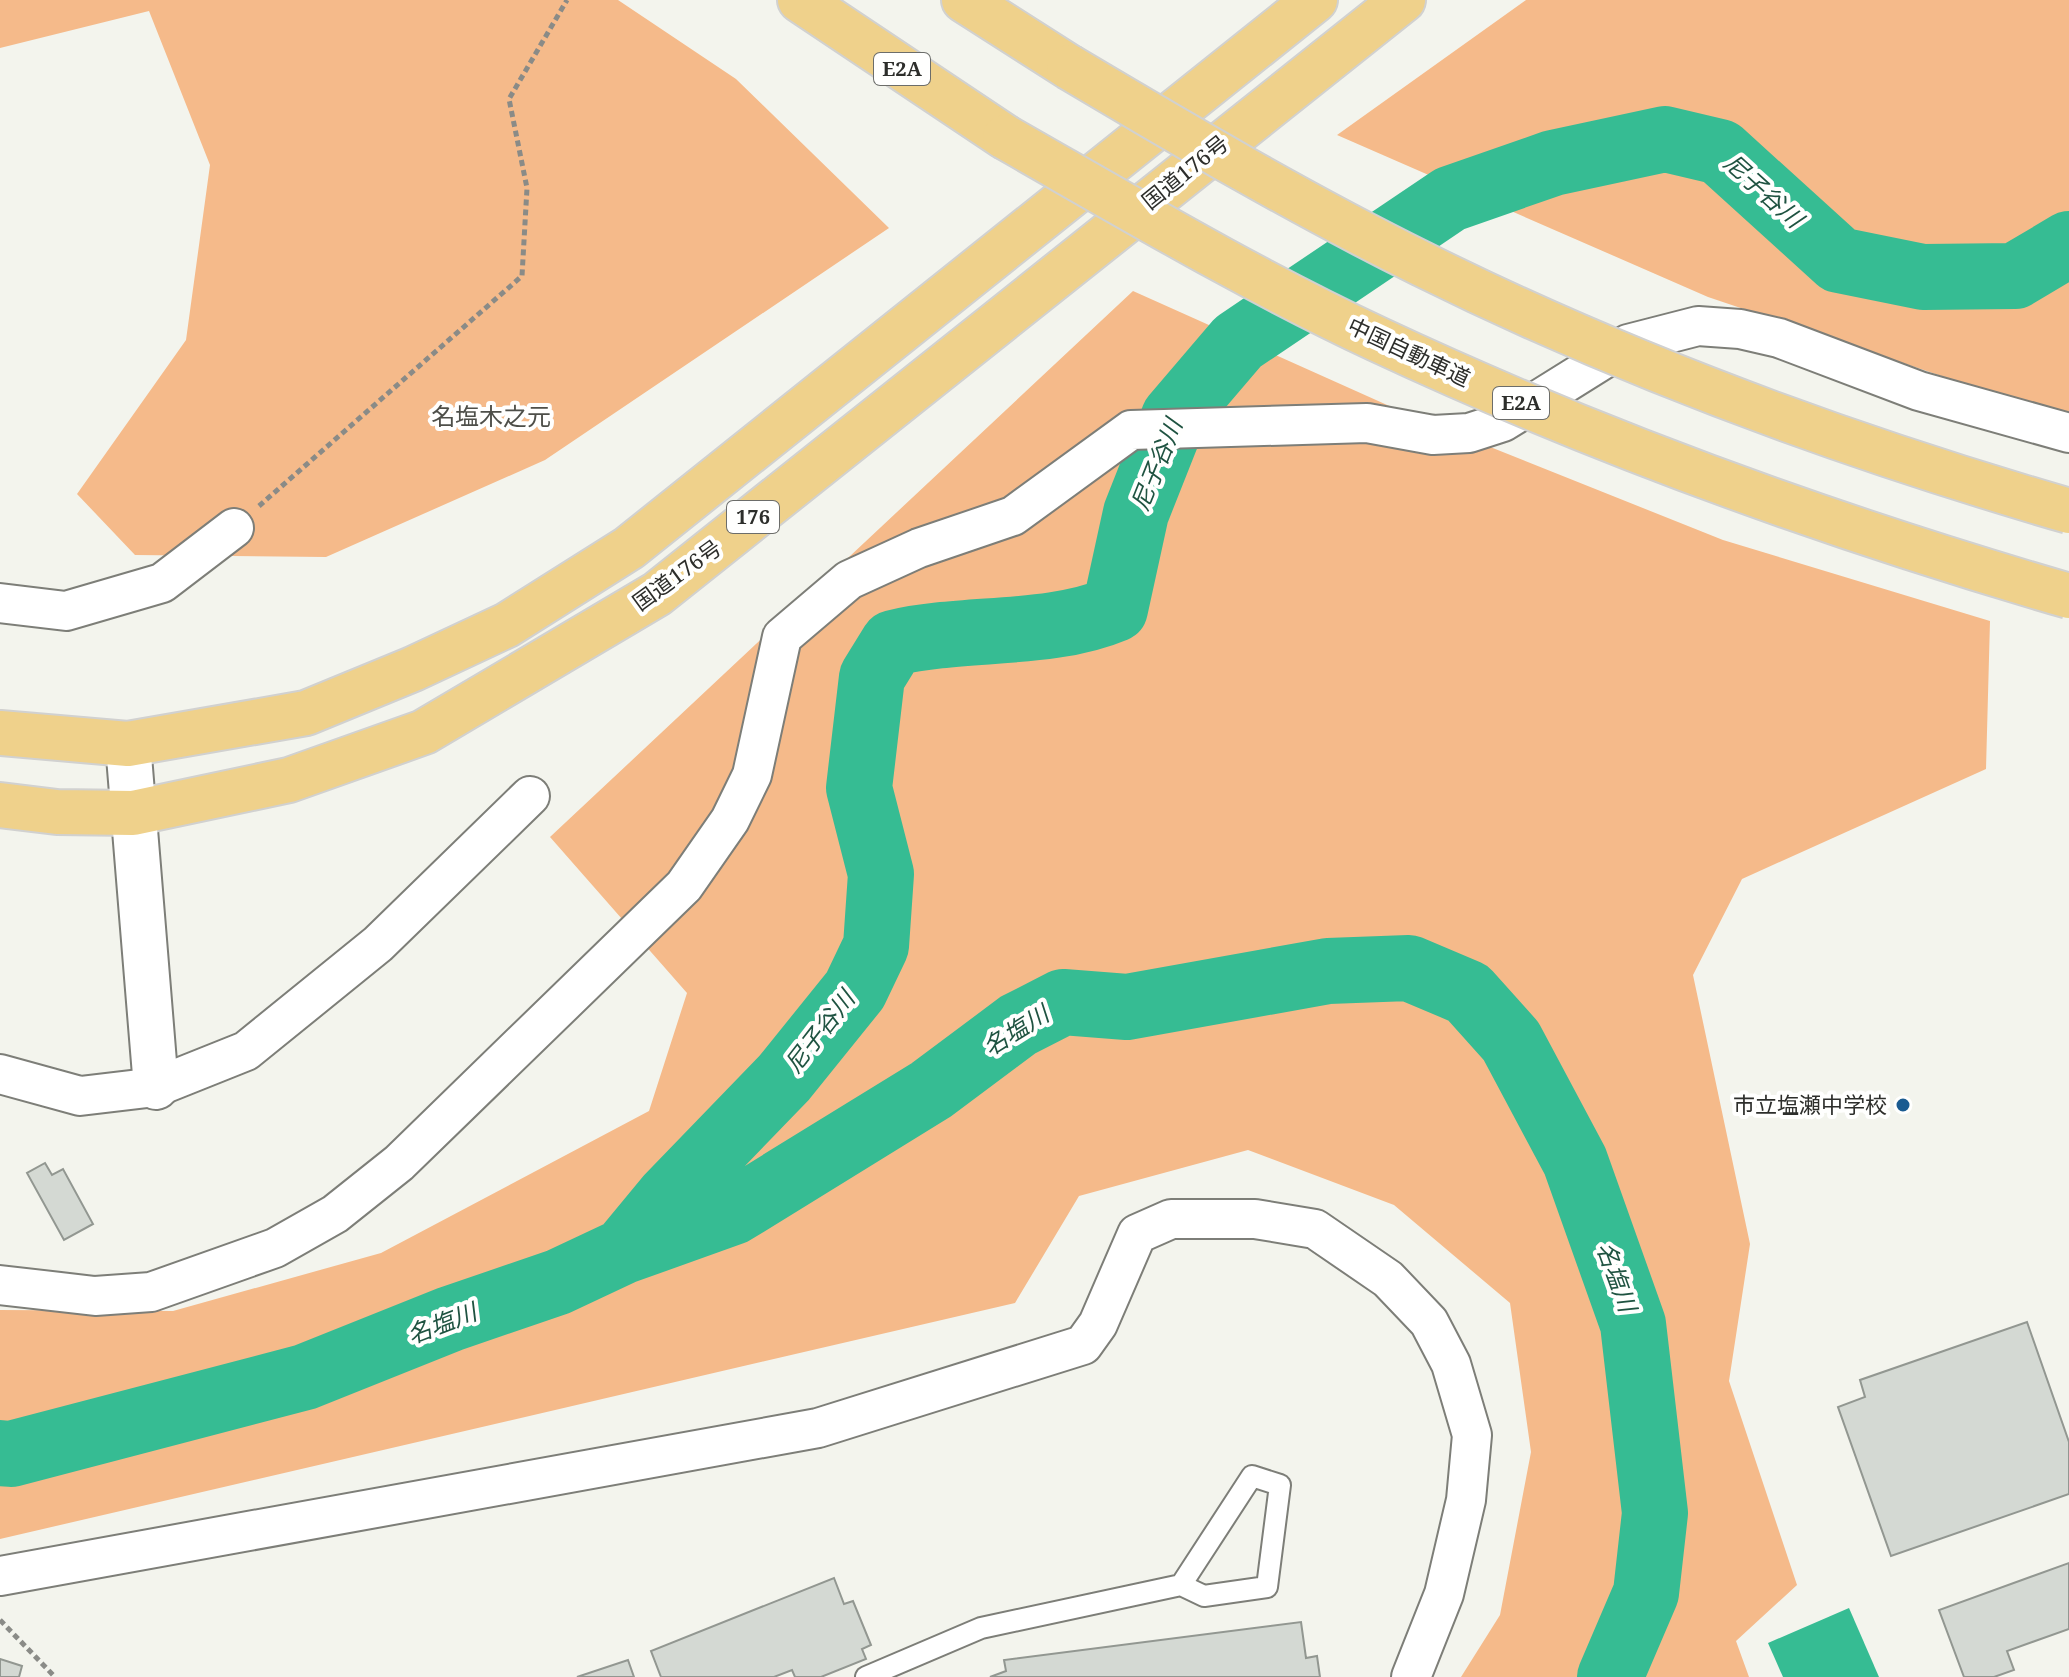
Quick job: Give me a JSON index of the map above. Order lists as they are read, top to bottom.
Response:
{
  "streets": {
    "highway": [
      "E2A",
      "国道176号",
      "中国自動車道",
      "176"
    ]
  },
  "districts": ["名塩木之元"],
  "water": ["尼子谷川", "名塩川"],
  "places": ["市立塩瀬中学校"]
}
